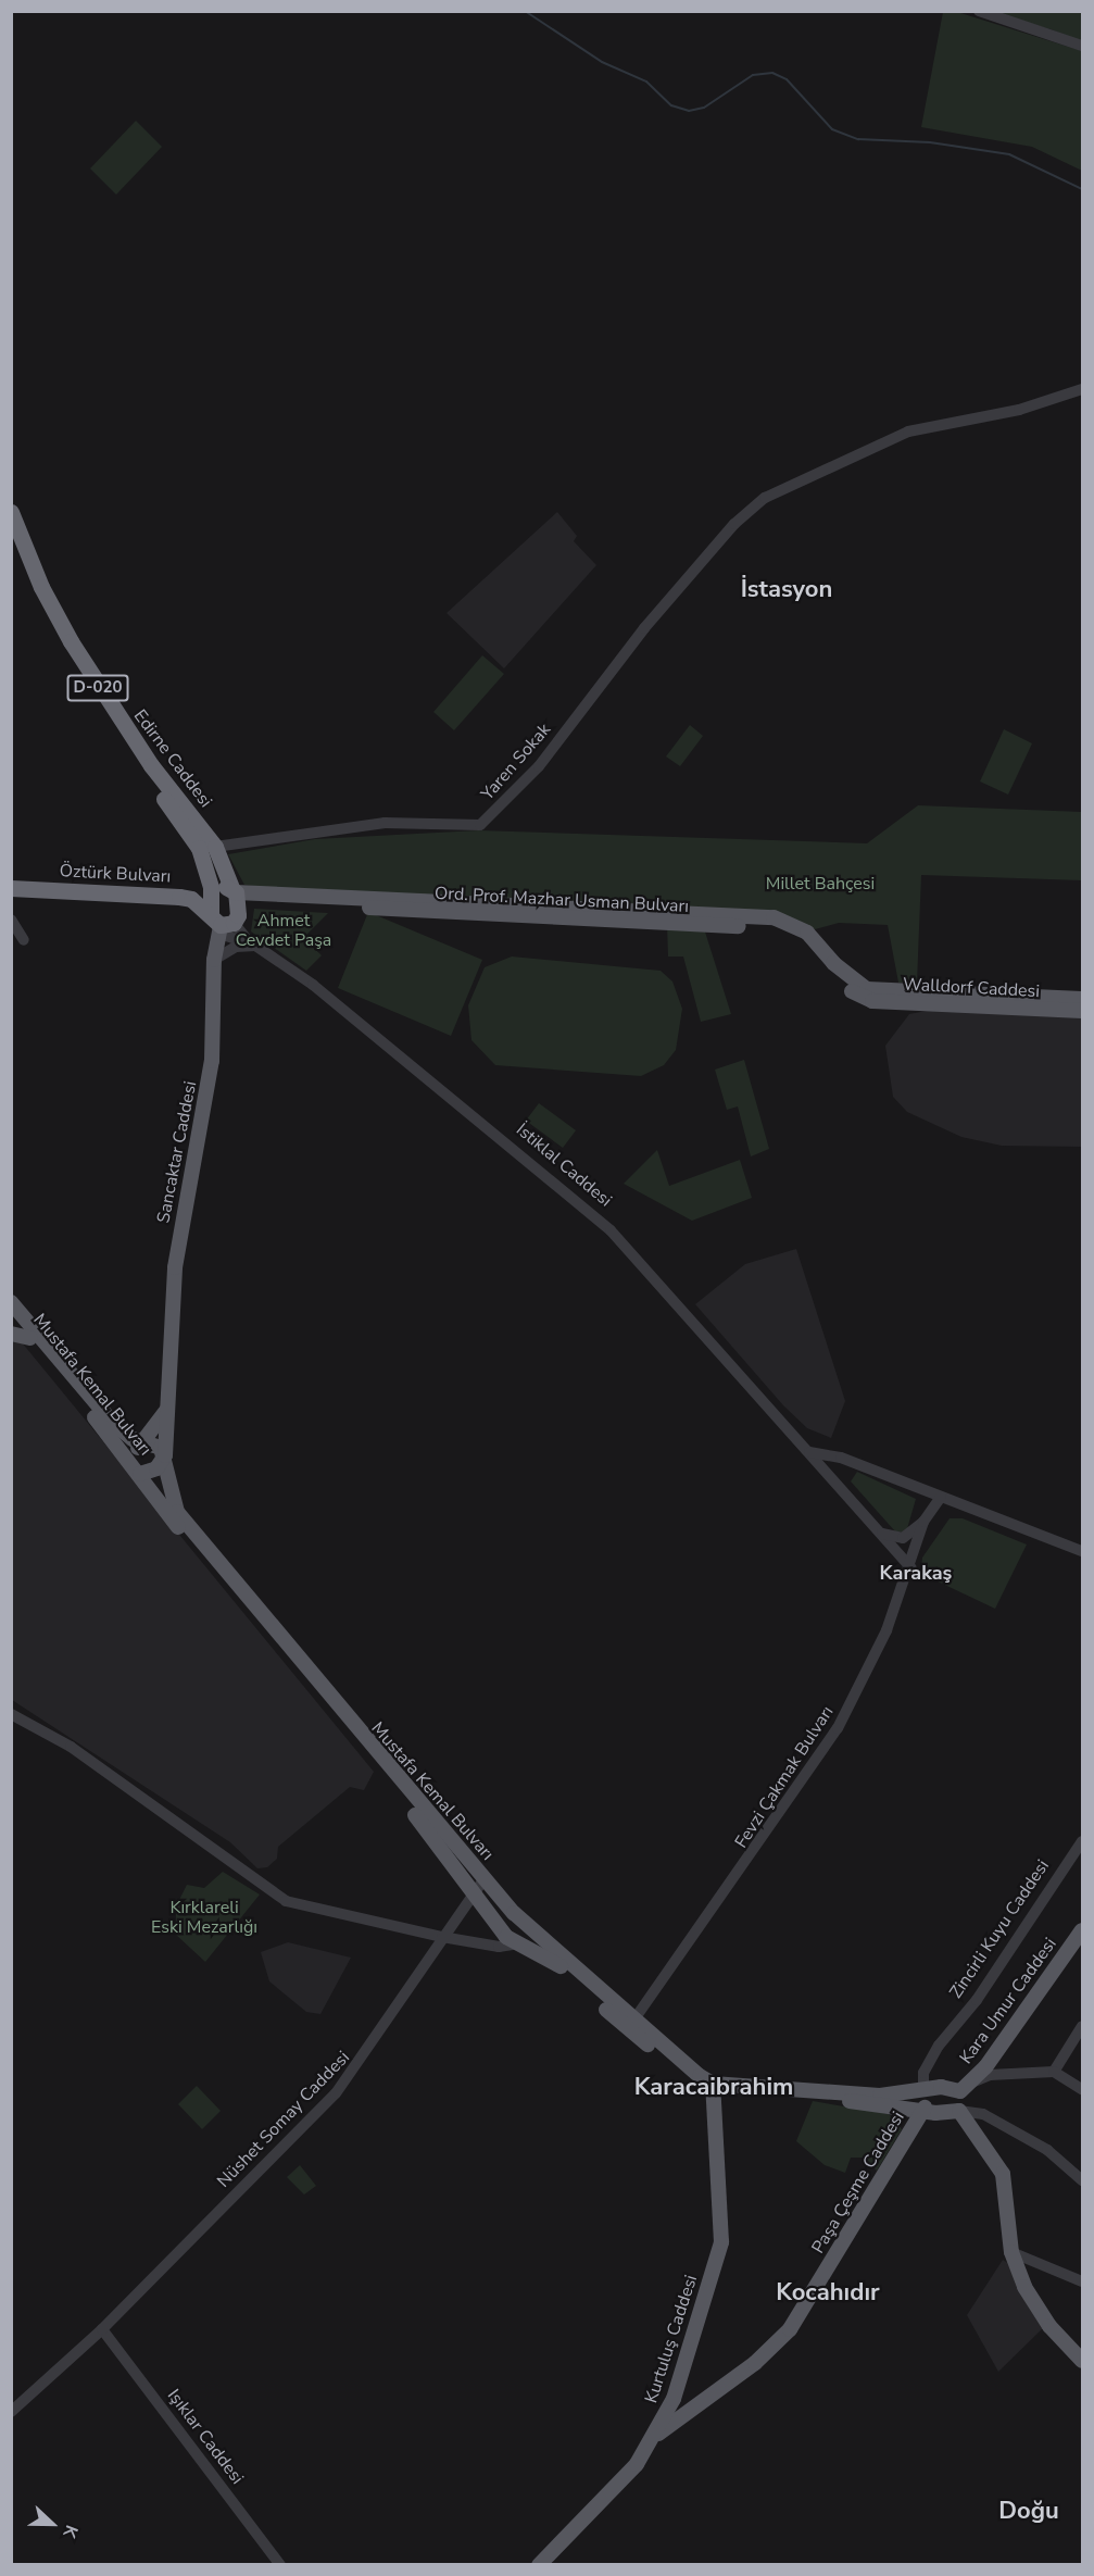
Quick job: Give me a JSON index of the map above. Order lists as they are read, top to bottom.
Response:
{
  "streets": {
    "highway": ["D-020", "Edirne Caddesi", "Öztürk Bulvarı"],
    "main road": [
      "Ord. Prof. Mazhar Usman Bulvarı",
      "Walldorf Caddesi",
      "Sancaktar Caddesi",
      "Mustafa Kemal Bulvarı",
      "Zincirli Kuyu Caddesi",
      "Kara Umur Caddesi",
      "Paşa Çeşme Caddesi",
      "Kurtuluş Caddesi"
    ],
    "street": [
      "Yaren Sokak",
      "İstiklal Caddesi",
      "Fevzi Çakmak Bulvarı",
      "Nüshet Somay Caddesi",
      "Işıklar Caddesi"
    ]
  },
  "crossings": [
    ["Edirne Caddesi", "Yaren Sokak"],
    ["Edirne Caddesi", "Öztürk Bulvarı"],
    ["Edirne Caddesi", "Ord. Prof. Mazhar Usman Bulvarı"],
    ["Edirne Caddesi", "Sancaktar Caddesi"],
    ["Öztürk Bulvarı", "Ord. Prof. Mazhar Usman Bulvarı"],
    ["Öztürk Bulvarı", "Sancaktar Caddesi"],
    ["Ord. Prof. Mazhar Usman Bulvarı", "Walldorf Caddesi"],
    ["Ord. Prof. Mazhar Usman Bulvarı", "Sancaktar Caddesi"],
    ["Sancaktar Caddesi", "Mustafa Kemal Bulvarı"],
    ["İstiklal Caddesi", "Fevzi Çakmak Bulvarı"],
    ["Mustafa Kemal Bulvarı", "Fevzi Çakmak Bulvarı"],
    ["Mustafa Kemal Bulvarı", "Nüshet Somay Caddesi"],
    ["Mustafa Kemal Bulvarı", "Kurtuluş Caddesi"],
    ["Zincirli Kuyu Caddesi", "Paşa Çeşme Caddesi"],
    ["Nüshet Somay Caddesi", "Işıklar Caddesi"],
    ["Paşa Çeşme Caddesi", "Kurtuluş Caddesi"]
  ],
  "districts": [
    "İstasyon",
    "Karakaş",
    "Karacaibrahim",
    "Kocahıdır",
    "Doğu"
  ],
  "parks": ["Millet Bahçesi", "Ahmet Cevdet Paşa", "Kırklareli Eski Mezarlığı"],
  "north": "right"
}
